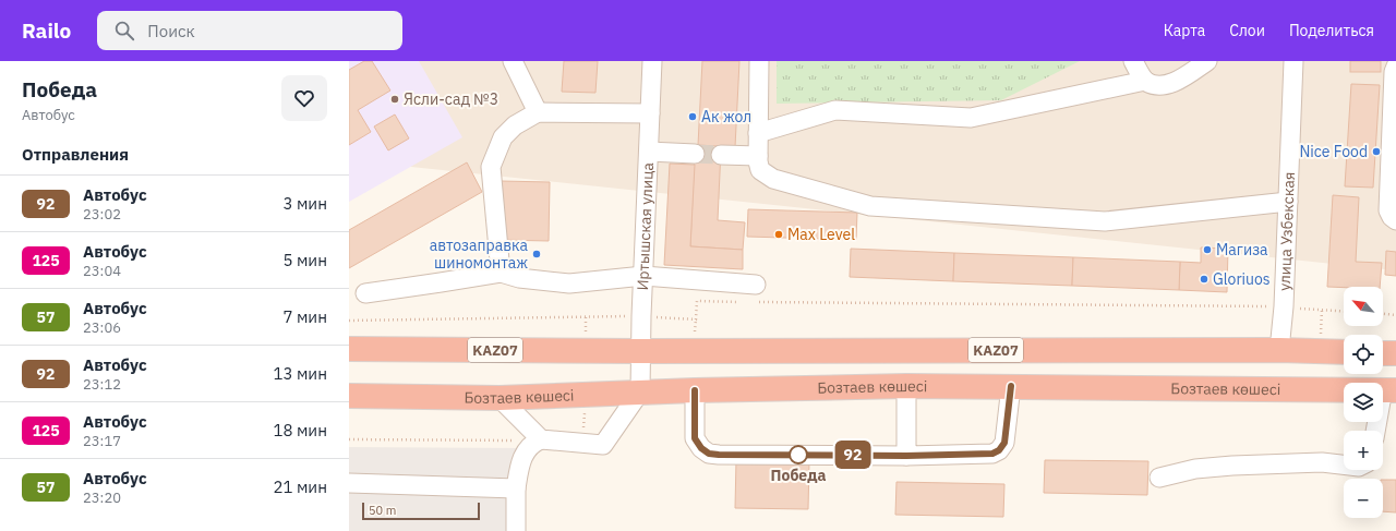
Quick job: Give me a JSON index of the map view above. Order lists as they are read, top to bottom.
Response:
{
  "streets": {
    "highway": ["KAZ07", "Бозтаев көшесі"],
    "street": ["Иртышская улица", "улица Узбекская"]
  },
  "crossings": [
    ["Иртышская улица", "KAZ07"],
    ["Иртышская улица", "Бозтаев көшесі"],
    ["улица Узбекская", "KAZ07"]
  ],
  "places": [
    "Ясли-сад №3",
    "Ак жол",
    "Nice Food",
    "Max Level",
    "Магиза",
    "автозаправка шиномонтаж",
    "Gloriuos",
    "Победа"
  ],
  "lines": ["bus line 92"],
  "scale_bar": "50 m",
  "north": "top left",
  "page": {
    "header": "Railo",
    "search": "Поиск",
    "nav": ["Карта", "Слои", "Поделиться"],
    "heading": [
      ["Победа", "Автобус"],
      "Отправления"
    ],
    "on_map": "92",
    "list": [
      {
        "mark": "92",
        "name": "Автобус",
        "note": "23:02",
        "value": "3 мин"
      },
      {
        "mark": "125",
        "name": "Автобус",
        "note": "23:04",
        "value": "5 мин"
      },
      {
        "mark": "57",
        "name": "Автобус",
        "note": "23:06",
        "value": "7 мин"
      },
      {
        "mark": "92",
        "name": "Автобус",
        "note": "23:12",
        "value": "13 мин"
      },
      {
        "mark": "125",
        "name": "Автобус",
        "note": "23:17",
        "value": "18 мин"
      },
      {
        "mark": "57",
        "name": "Автобус",
        "note": "23:20",
        "value": "21 мин"
      }
    ],
    "map_buttons": ["+", "−"],
    "scale": "50 m"
  }
}
